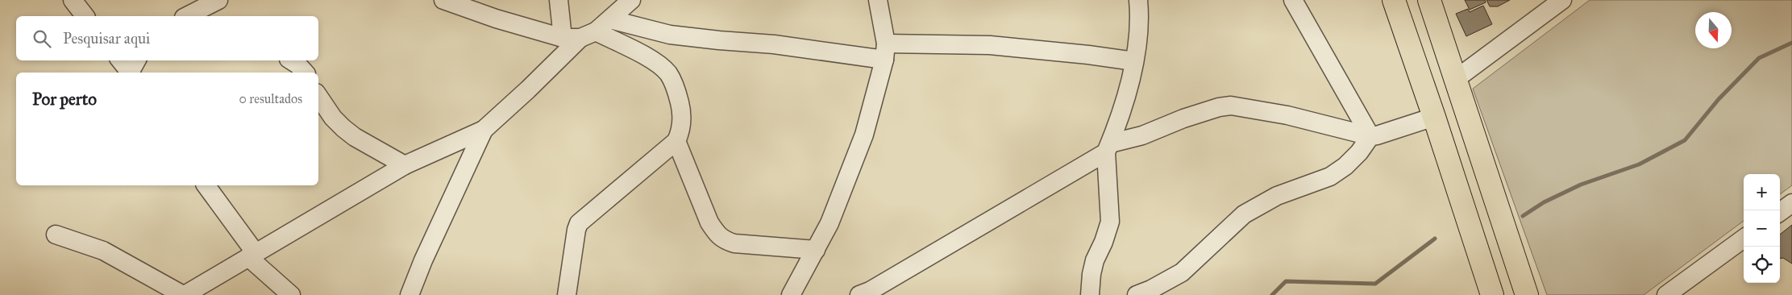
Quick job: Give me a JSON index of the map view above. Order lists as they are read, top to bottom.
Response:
{
  "north": "bottom",
  "page": {
    "search": "Pesquisar aqui",
    "heading": ["Por perto", "0 resultados"],
    "map_buttons": ["+", "−"]
  }
}
